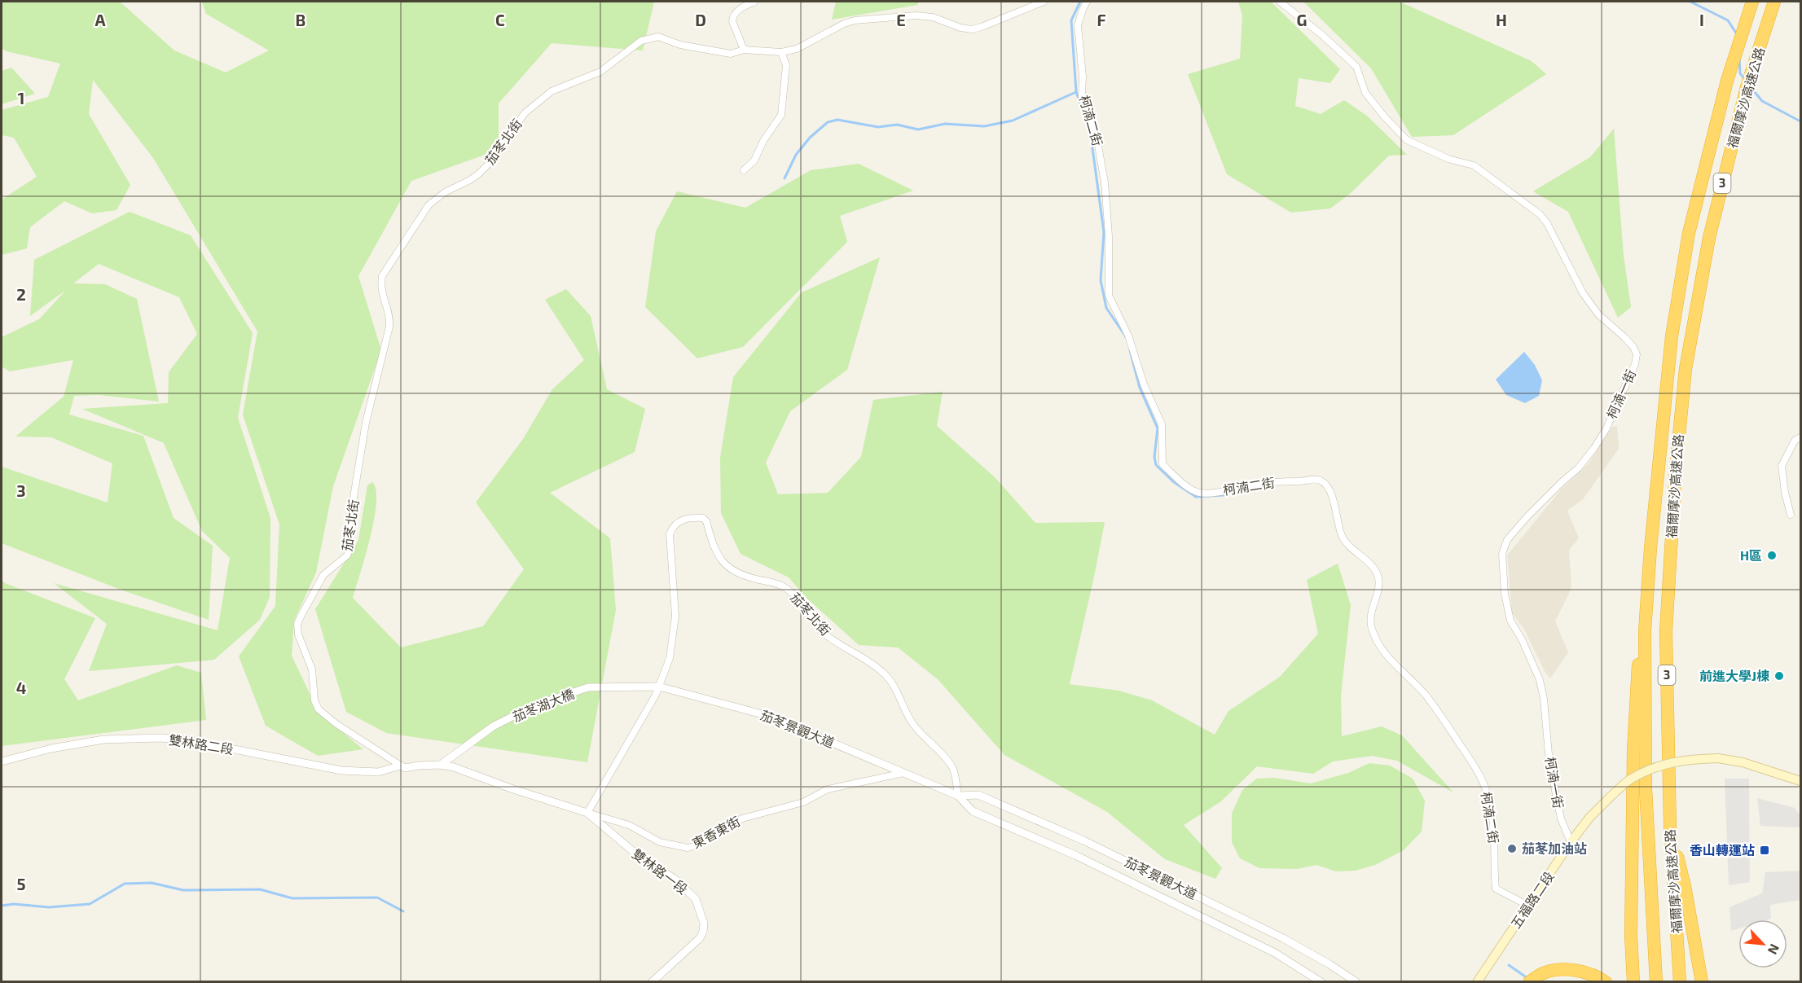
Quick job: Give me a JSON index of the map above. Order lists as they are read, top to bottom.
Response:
{
  "streets": {
    "highway": ["福爾摩沙高速公路", "3"],
    "main road": ["五福路二段"],
    "street": [
      "柯湳二街",
      "茄苳北街",
      "柯湳一街",
      "茄苳湖大橋",
      "茄苳景觀大道",
      "雙林路二段",
      "東香東街",
      "雙林路一段"
    ]
  },
  "crossings": [
    ["柯湳二街", "五福路二段"],
    ["茄苳北街", "茄苳湖大橋"],
    ["茄苳北街", "茄苳景觀大道"],
    ["茄苳北街", "雙林路二段"],
    ["茄苳北街", "東香東街"],
    ["茄苳北街", "雙林路一段"],
    ["柯湳一街", "五福路二段"],
    ["茄苳湖大橋", "茄苳景觀大道"],
    ["茄苳景觀大道", "東香東街"],
    ["東香東街", "雙林路一段"]
  ],
  "places": {
    "other": ["H區", "前進大學J棟", "茄苳加油站"],
    "transit": ["香山轉運站"]
  },
  "north": "bottom right",
  "grid": {
    "columns": [
      "A",
      "B",
      "C",
      "D",
      "E",
      "F",
      "G",
      "H",
      "I"
    ],
    "rows": [
      "1",
      "2",
      "3",
      "4",
      "5"
    ]
  }
}
